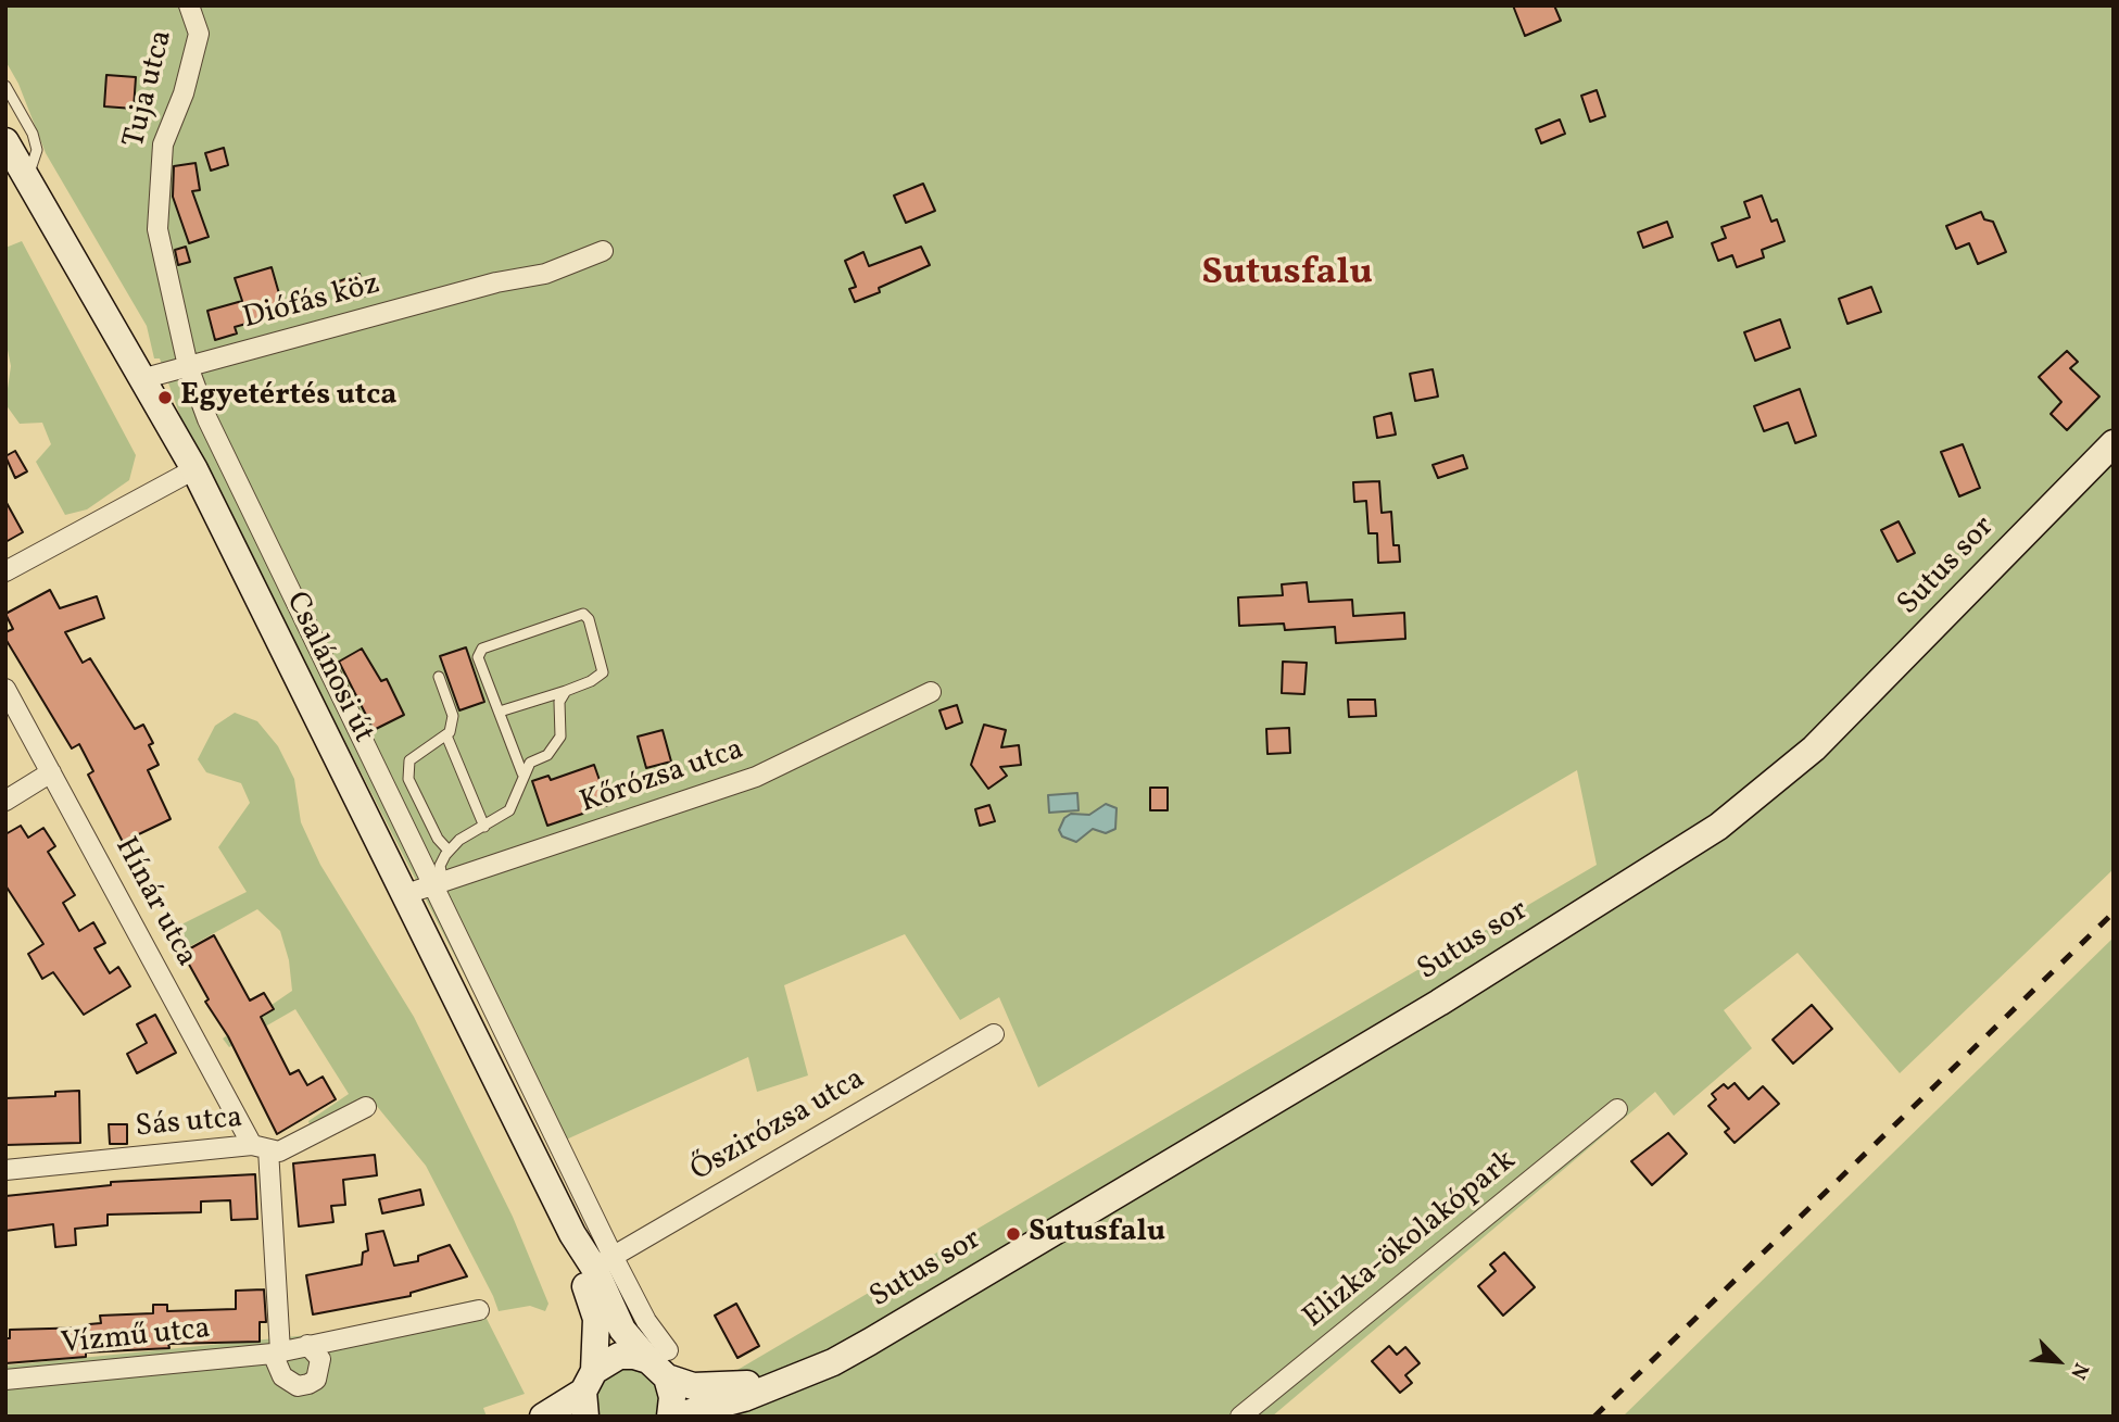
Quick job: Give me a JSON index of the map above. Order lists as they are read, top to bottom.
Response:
{
  "streets": {
    "main road": ["Sutus sor", "Csalánosi út"],
    "street": [
      "Tuja utca",
      "Diófás köz",
      "Kőrózsa utca",
      "Hínár utca",
      "Sás utca",
      "Őszirózsa utca",
      "Elizka-ökolakópark",
      "Vízmű utca"
    ]
  },
  "crossings": [
    ["Tuja utca", "Diófás köz"],
    ["Tuja utca", "Csalánosi út"],
    ["Tuja utca", "Kőrózsa utca"],
    ["Tuja utca", "Őszirózsa utca"],
    ["Diófás köz", "Csalánosi út"],
    ["Csalánosi út", "Kőrózsa utca"],
    ["Csalánosi út", "Őszirózsa utca"],
    ["Hínár utca", "Sás utca"]
  ],
  "districts": ["Sutusfalu"],
  "places": ["Egyetértés utca", "Sutusfalu"],
  "north": "bottom right"
}
